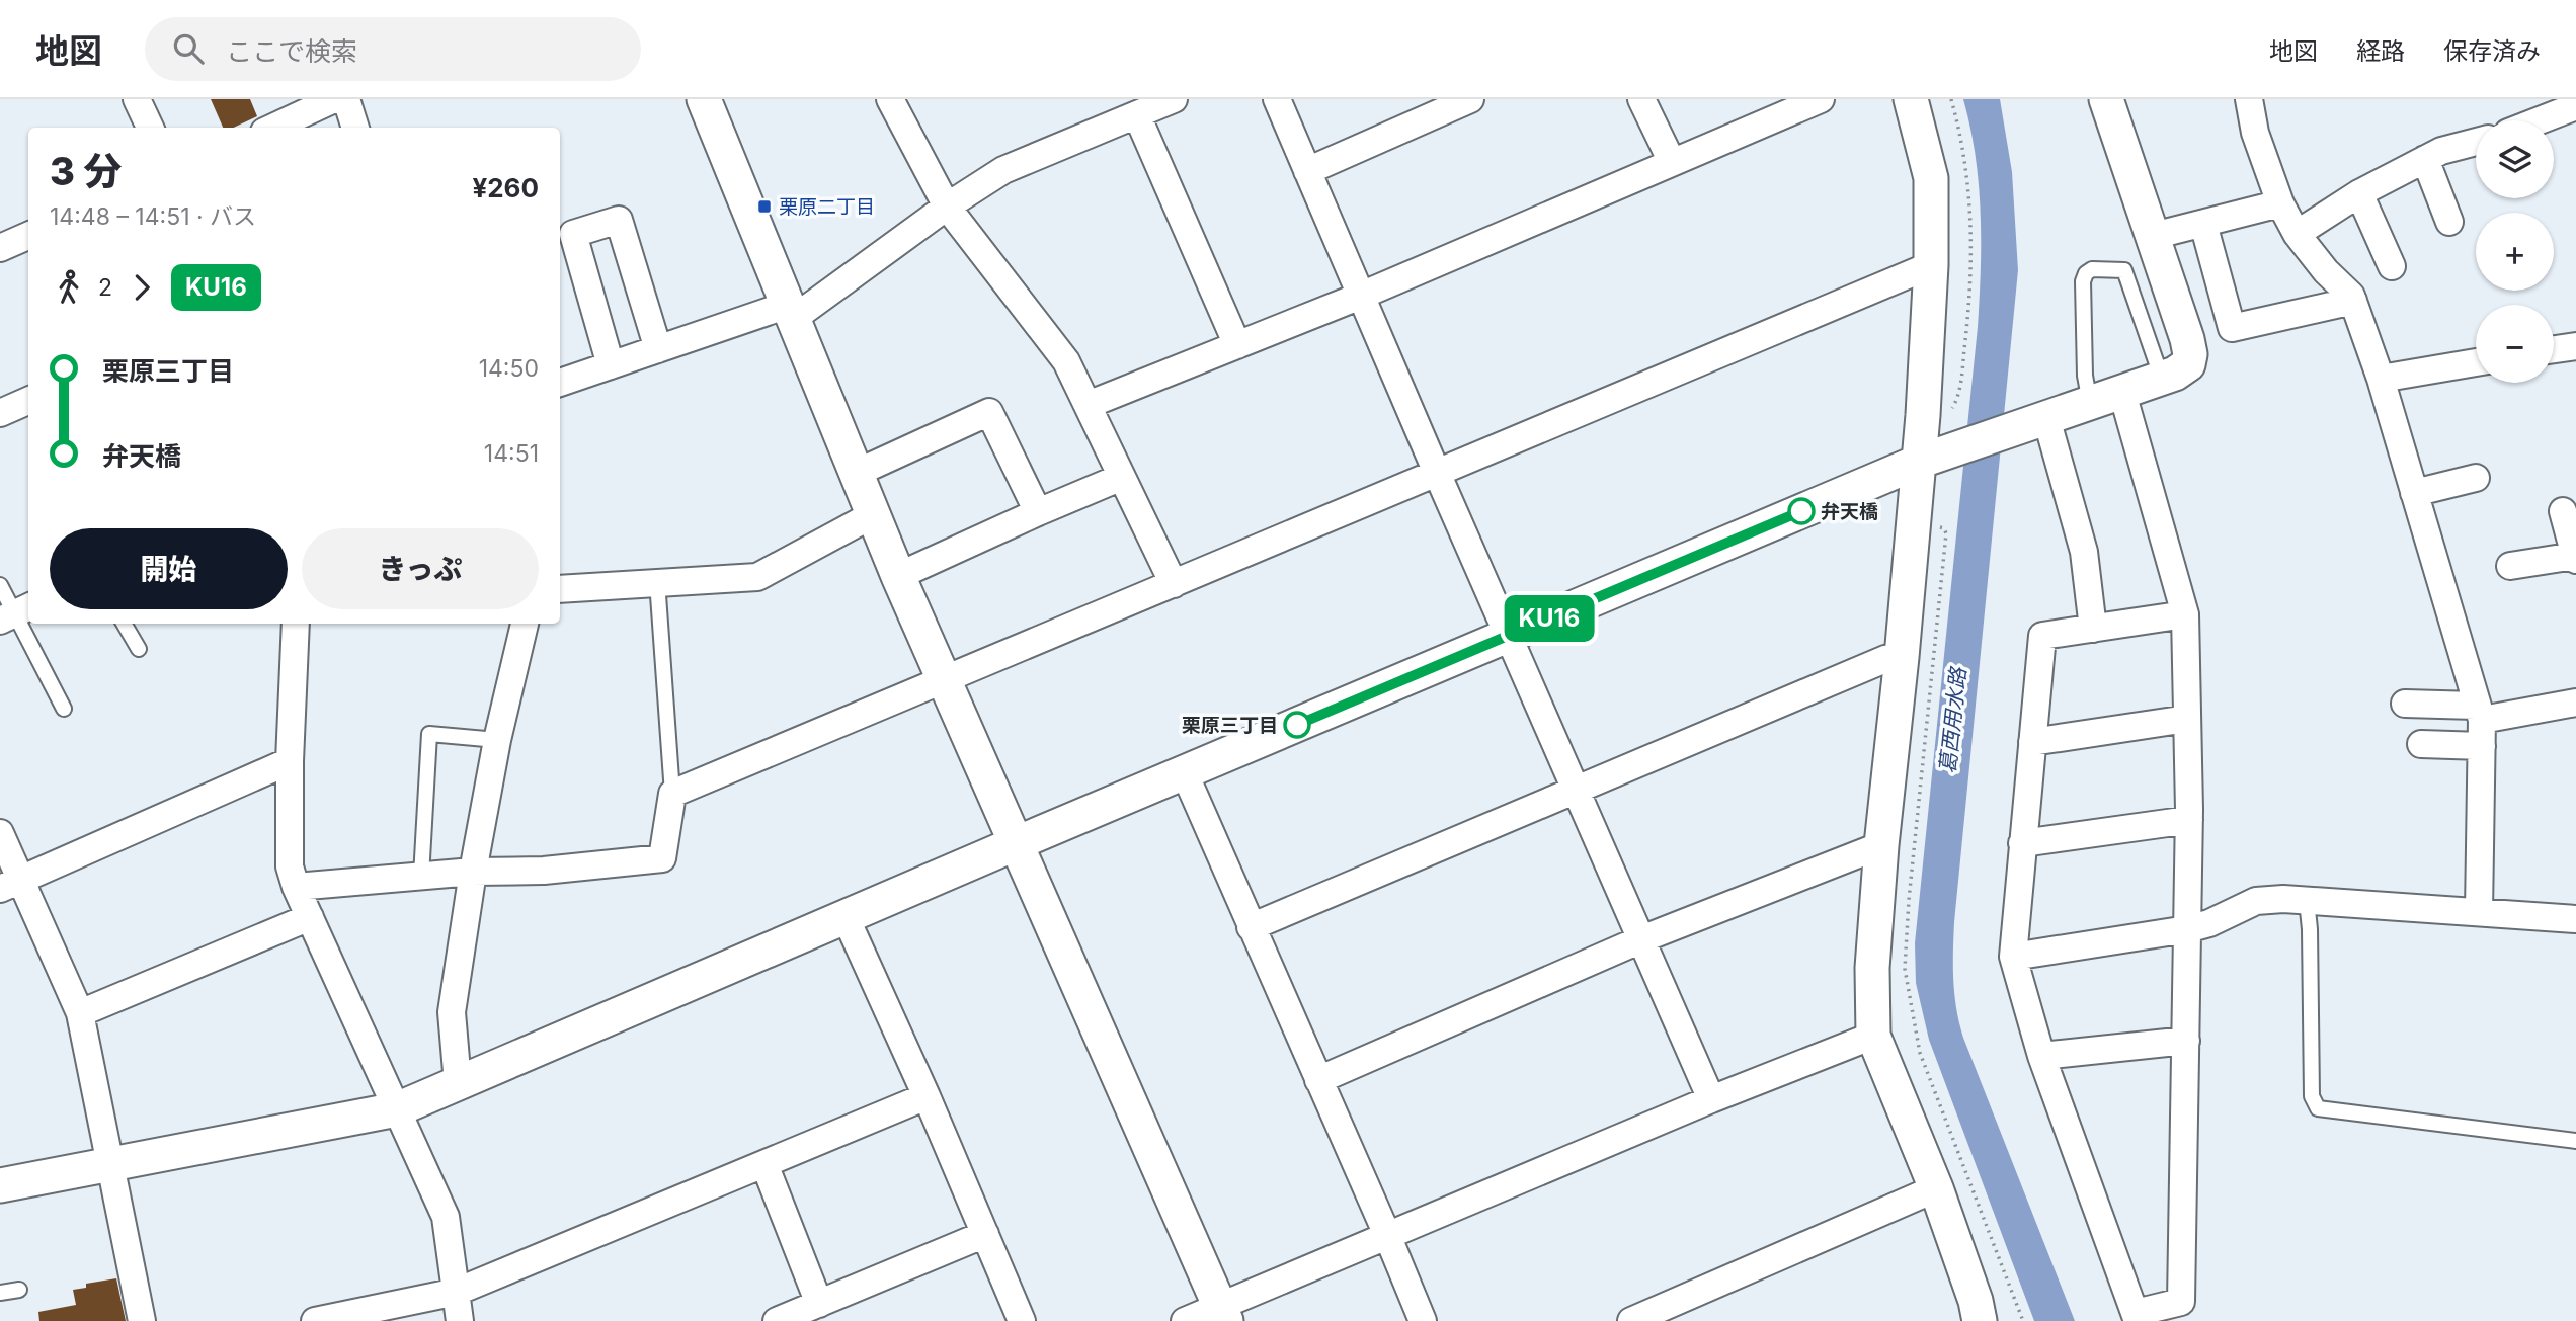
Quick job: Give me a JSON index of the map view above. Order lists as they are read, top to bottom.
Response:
{
  "water": ["葛西用水路"],
  "places": {
    "transit": ["栗原二丁目"],
    "other": ["弁天橋", "栗原三丁目"]
  },
  "lines": ["bus line KU16"],
  "page": {
    "header": "地図",
    "search": "ここで検索",
    "nav": ["地図", "経路", "保存済み"],
    "on_map": "KU16",
    "map_buttons": ["+", "−"],
    "heading": ["3 分", "14:48 – 14:51 · バス", "¥260"],
    "legs": ["2", "KU16"],
    "list": [
      {
        "name": "栗原三丁目",
        "value": "14:50"
      },
      {
        "name": "弁天橋",
        "value": "14:51"
      }
    ],
    "buttons": ["開始", "きっぷ"]
  }
}
